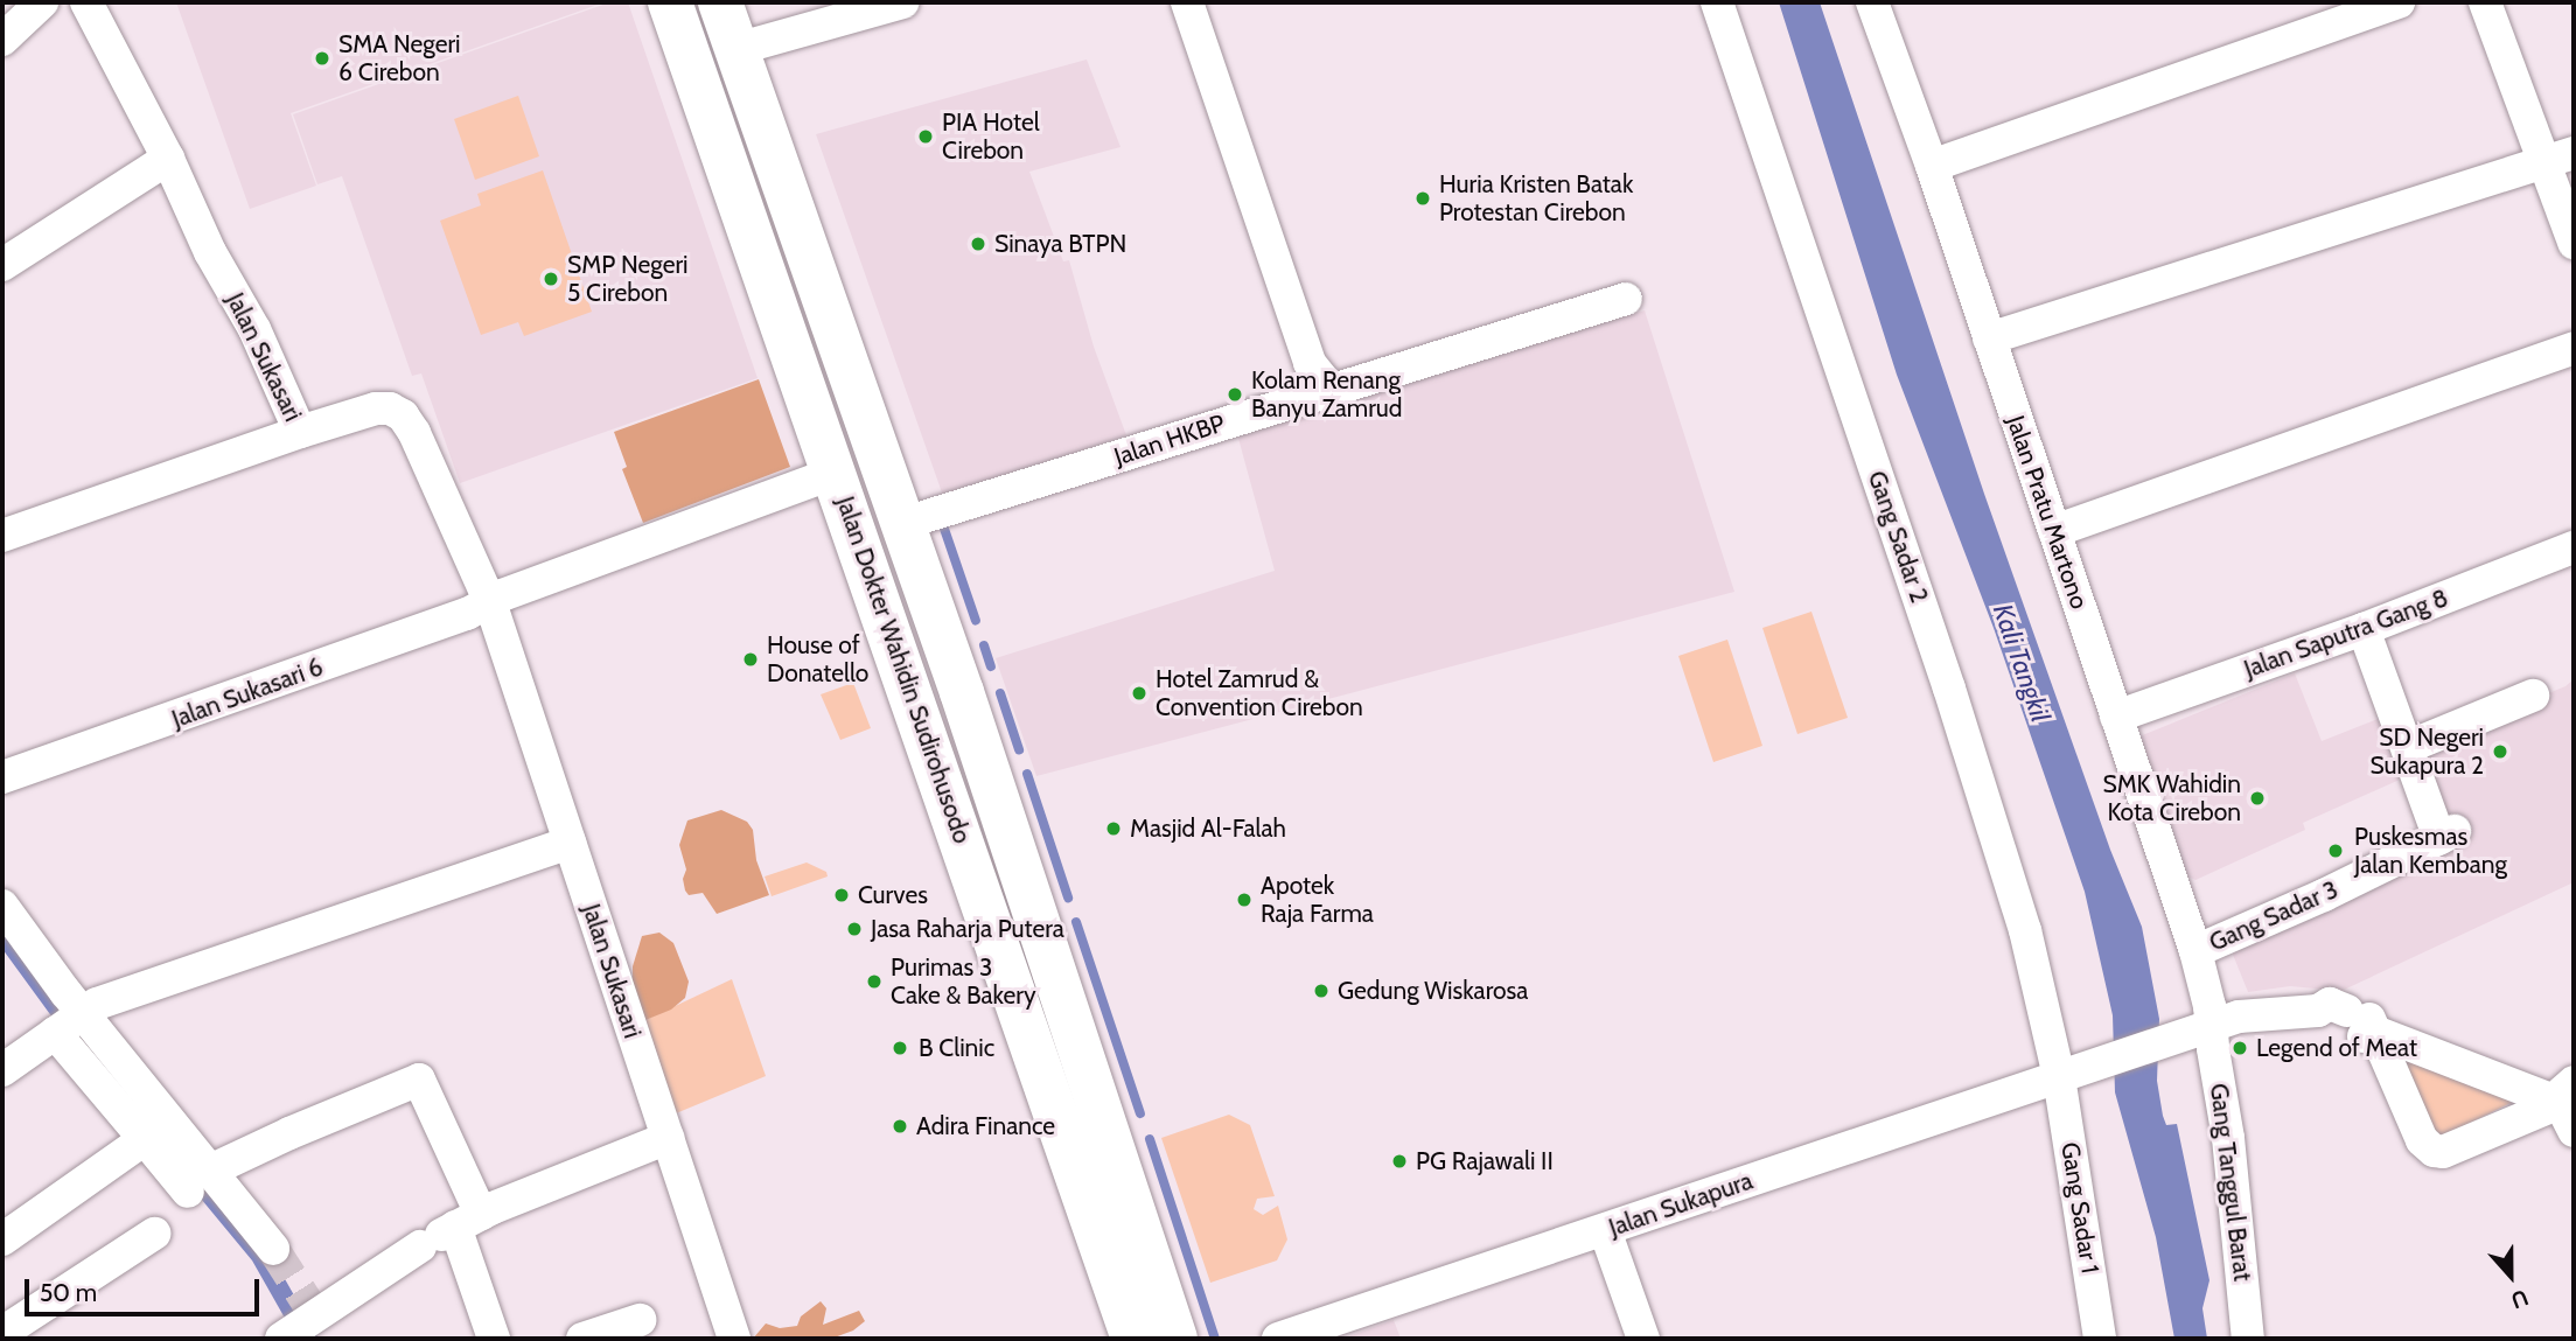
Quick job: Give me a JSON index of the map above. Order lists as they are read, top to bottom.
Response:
{
  "streets": {
    "main road": ["Jalan Dokter Wahidin Sudirohusodo"],
    "street": [
      "Jalan Sukasari",
      "Jalan HKBP",
      "Jalan Pratu Martono",
      "Gang Sadar 2",
      "Jalan Saputra Gang 8",
      "Jalan Sukasari 6",
      "Gang Sadar 3",
      "Gang Tanggul Barat",
      "Jalan Sukapura",
      "Gang Sadar 1"
    ]
  },
  "crossings": [
    ["Jalan Sukasari", "Jalan Sukasari 6"],
    ["Jalan HKBP", "Jalan Dokter Wahidin Sudirohusodo"],
    ["Jalan Pratu Martono", "Jalan Saputra Gang 8"],
    ["Jalan Pratu Martono", "Gang Sadar 3"],
    ["Jalan Pratu Martono", "Gang Tanggul Barat"],
    ["Jalan Pratu Martono", "Jalan Sukapura"],
    ["Gang Sadar 2", "Jalan Sukapura"],
    ["Gang Sadar 2", "Gang Sadar 1"],
    ["Gang Tanggul Barat", "Jalan Sukapura"],
    ["Jalan Sukapura", "Gang Sadar 1"]
  ],
  "water": ["Kali Tangkil"],
  "places": [
    "SMA Negeri 6 Cirebon",
    "PIA Hotel Cirebon",
    "Huria Kristen Batak Protestan Cirebon",
    "Sinaya BTPN",
    "SMP Negeri 5 Cirebon",
    "Kolam Renang Banyu Zamrud",
    "House of Donatello",
    "Hotel Zamrud & Convention Cirebon",
    "SD Negeri Sukapura 2",
    "SMK Wahidin Kota Cirebon",
    "Masjid Al-Falah",
    "Puskesmas Jalan Kembang",
    "Curves",
    "Apotek Raja Farma",
    "Jasa Raharja Putera",
    "Purimas 3 Cake & Bakery",
    "Gedung Wiskarosa",
    "B Clinic",
    "Legend of Meat",
    "Adira Finance",
    "PG Rajawali II"
  ],
  "scale_bar": "50 m",
  "north": "bottom"
}
